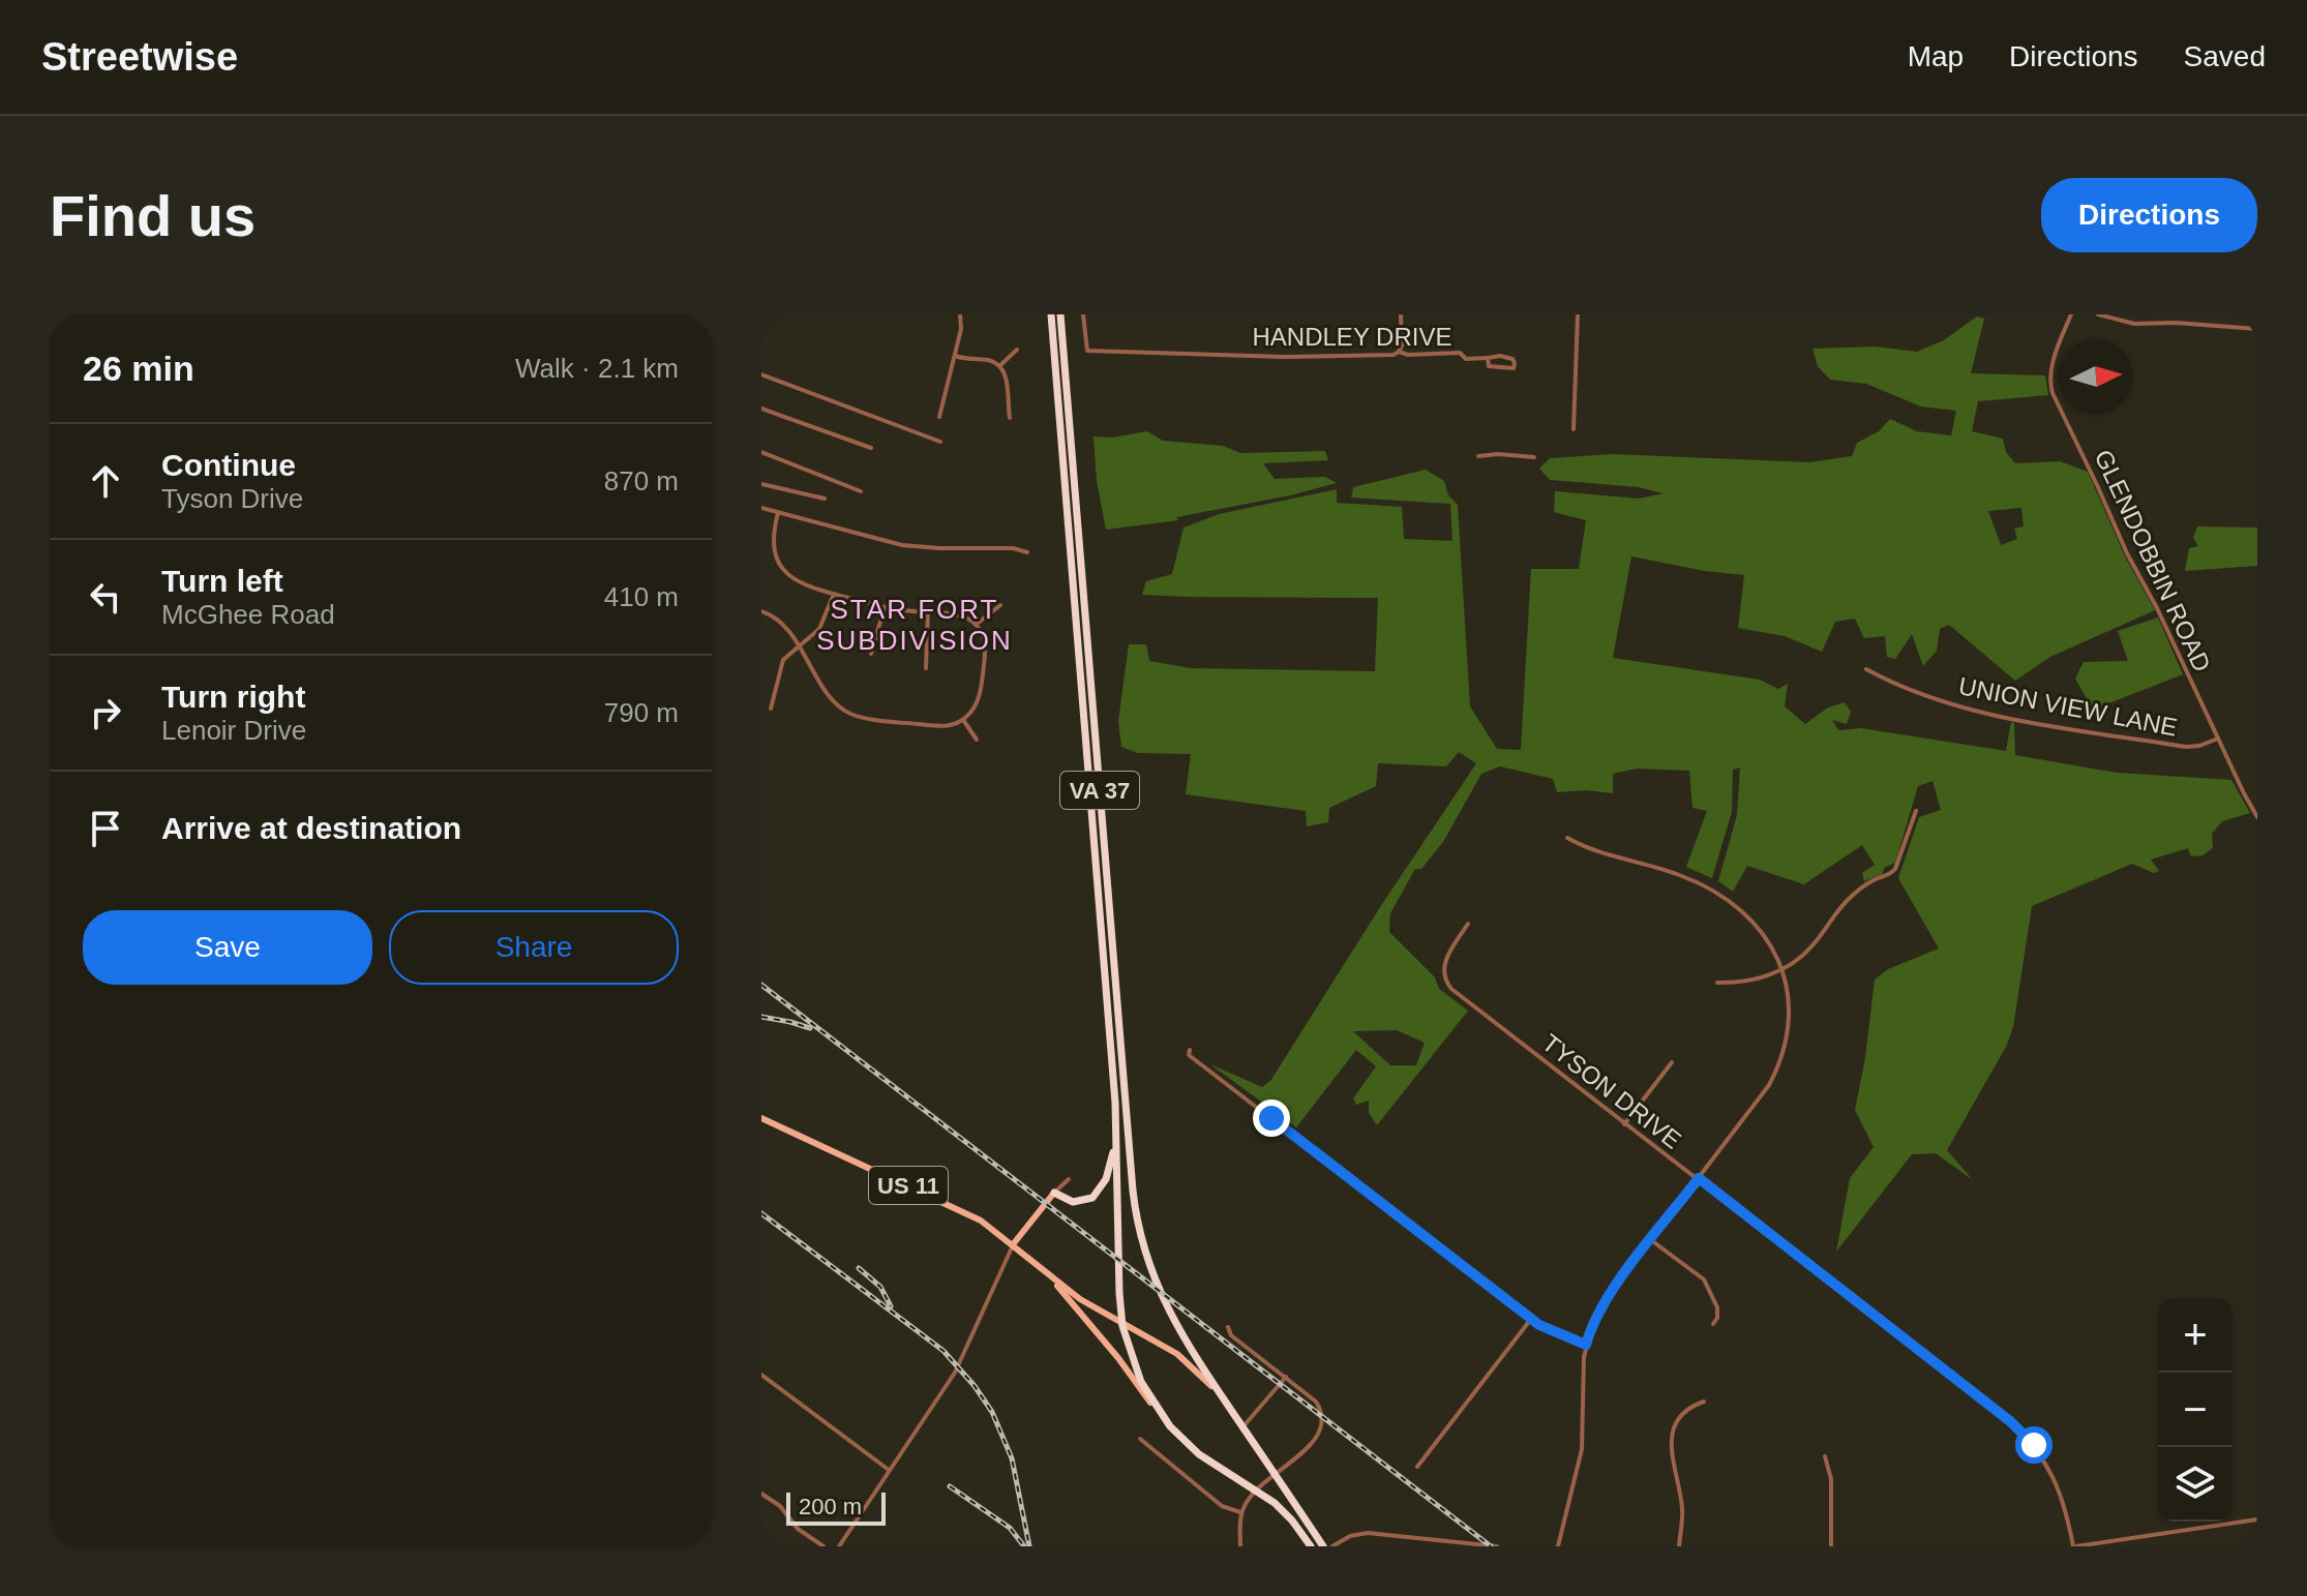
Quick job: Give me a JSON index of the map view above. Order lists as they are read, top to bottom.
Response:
{
  "streets": {
    "highway": ["VA 37", "US 11"],
    "street": [
      "HANDLEY DRIVE",
      "GLENDOBBIN ROAD",
      "UNION VIEW LANE",
      "TYSON DRIVE"
    ]
  },
  "crossings": [
    ["GLENDOBBIN ROAD", "UNION VIEW LANE"],
    ["VA 37", "US 11"]
  ],
  "districts": ["STAR FORT SUBDIVISION"],
  "scale_bar": "200 m",
  "north": "right",
  "page": {
    "header": "Streetwise",
    "nav": ["Map", "Directions", "Saved"],
    "buttons": [
      "Directions",
      ["Save", "Share"]
    ],
    "title": "Find us",
    "heading": ["26 min", "Walk · 2.1 km"],
    "list": [
      ["Continue", "Tyson Drive", "870 m"],
      ["Turn left", "McGhee Road", "410 m"],
      ["Turn right", "Lenoir Drive", "790 m"],
      "Arrive at destination"
    ],
    "map_buttons": ["+", "−"],
    "scale": "200 m"
  }
}
